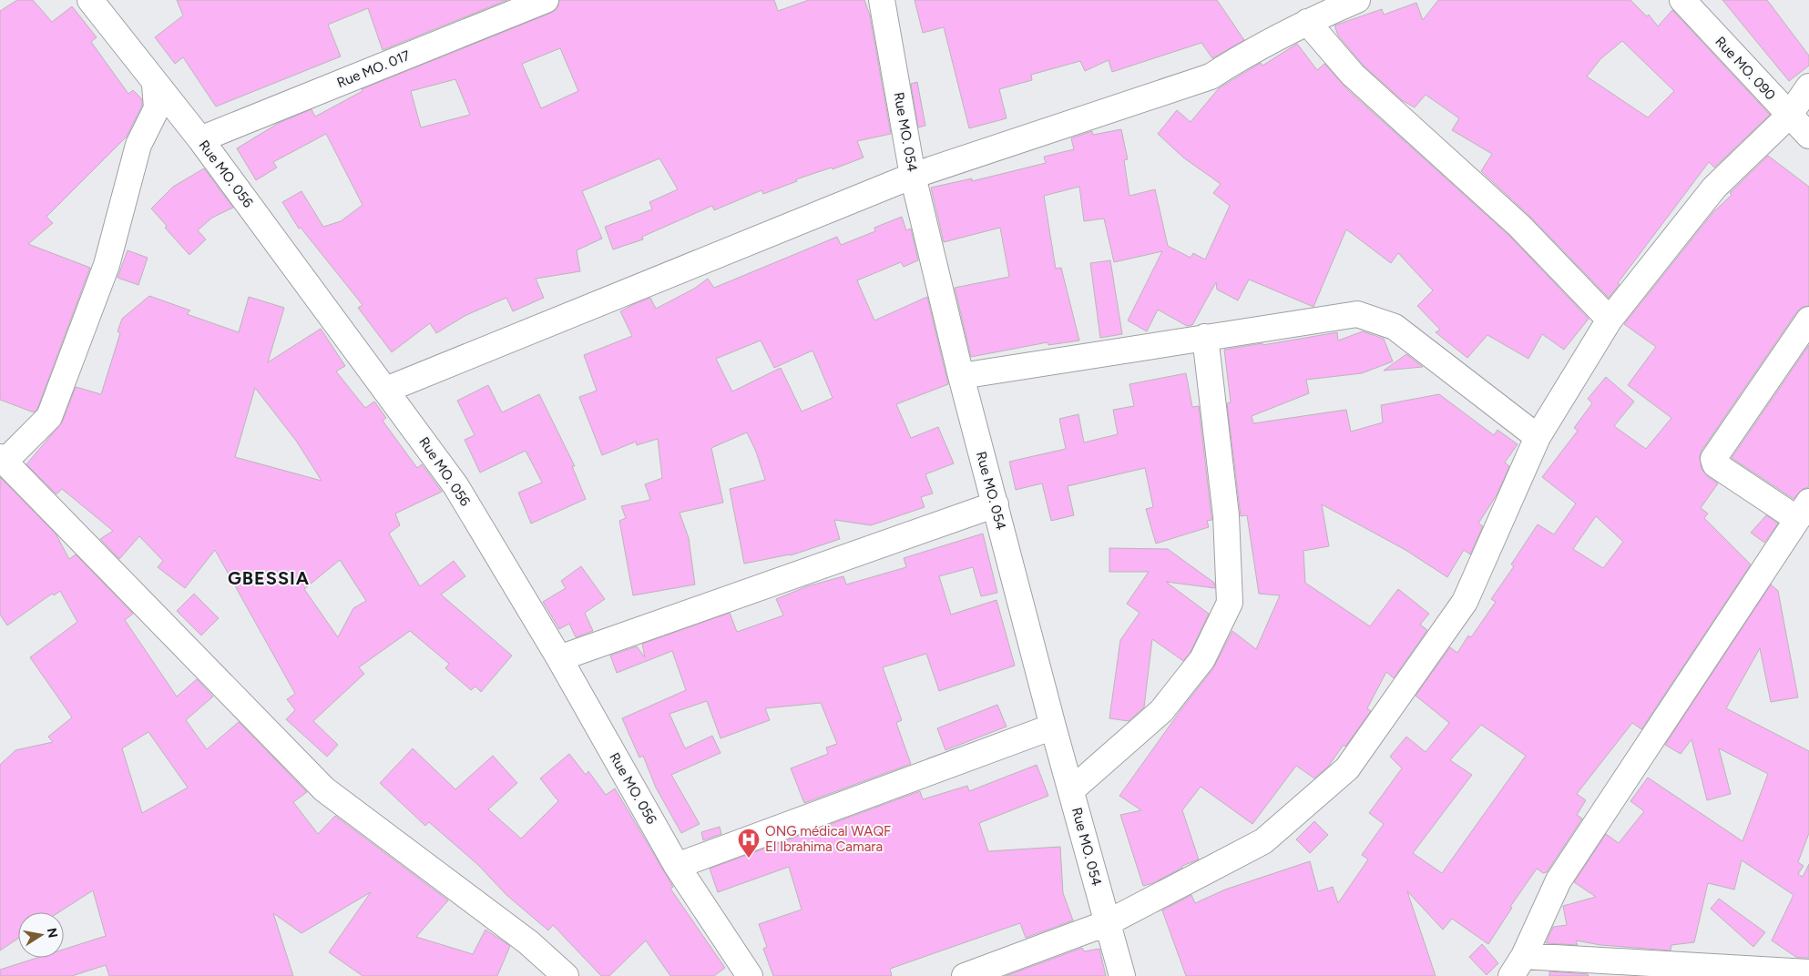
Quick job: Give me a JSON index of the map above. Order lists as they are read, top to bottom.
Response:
{
  "streets": {
    "street": [
      "Rue MO. 090",
      "Rue MO. 017",
      "Rue MO. 054",
      "Rue MO. 056"
    ]
  },
  "crossings": [
    ["Rue MO. 017", "Rue MO. 056"]
  ],
  "districts": ["GBESSIA"],
  "places": {
    "hospital": ["ONG médical WAQF El Ibrahima Camara"]
  },
  "north": "right"
}
